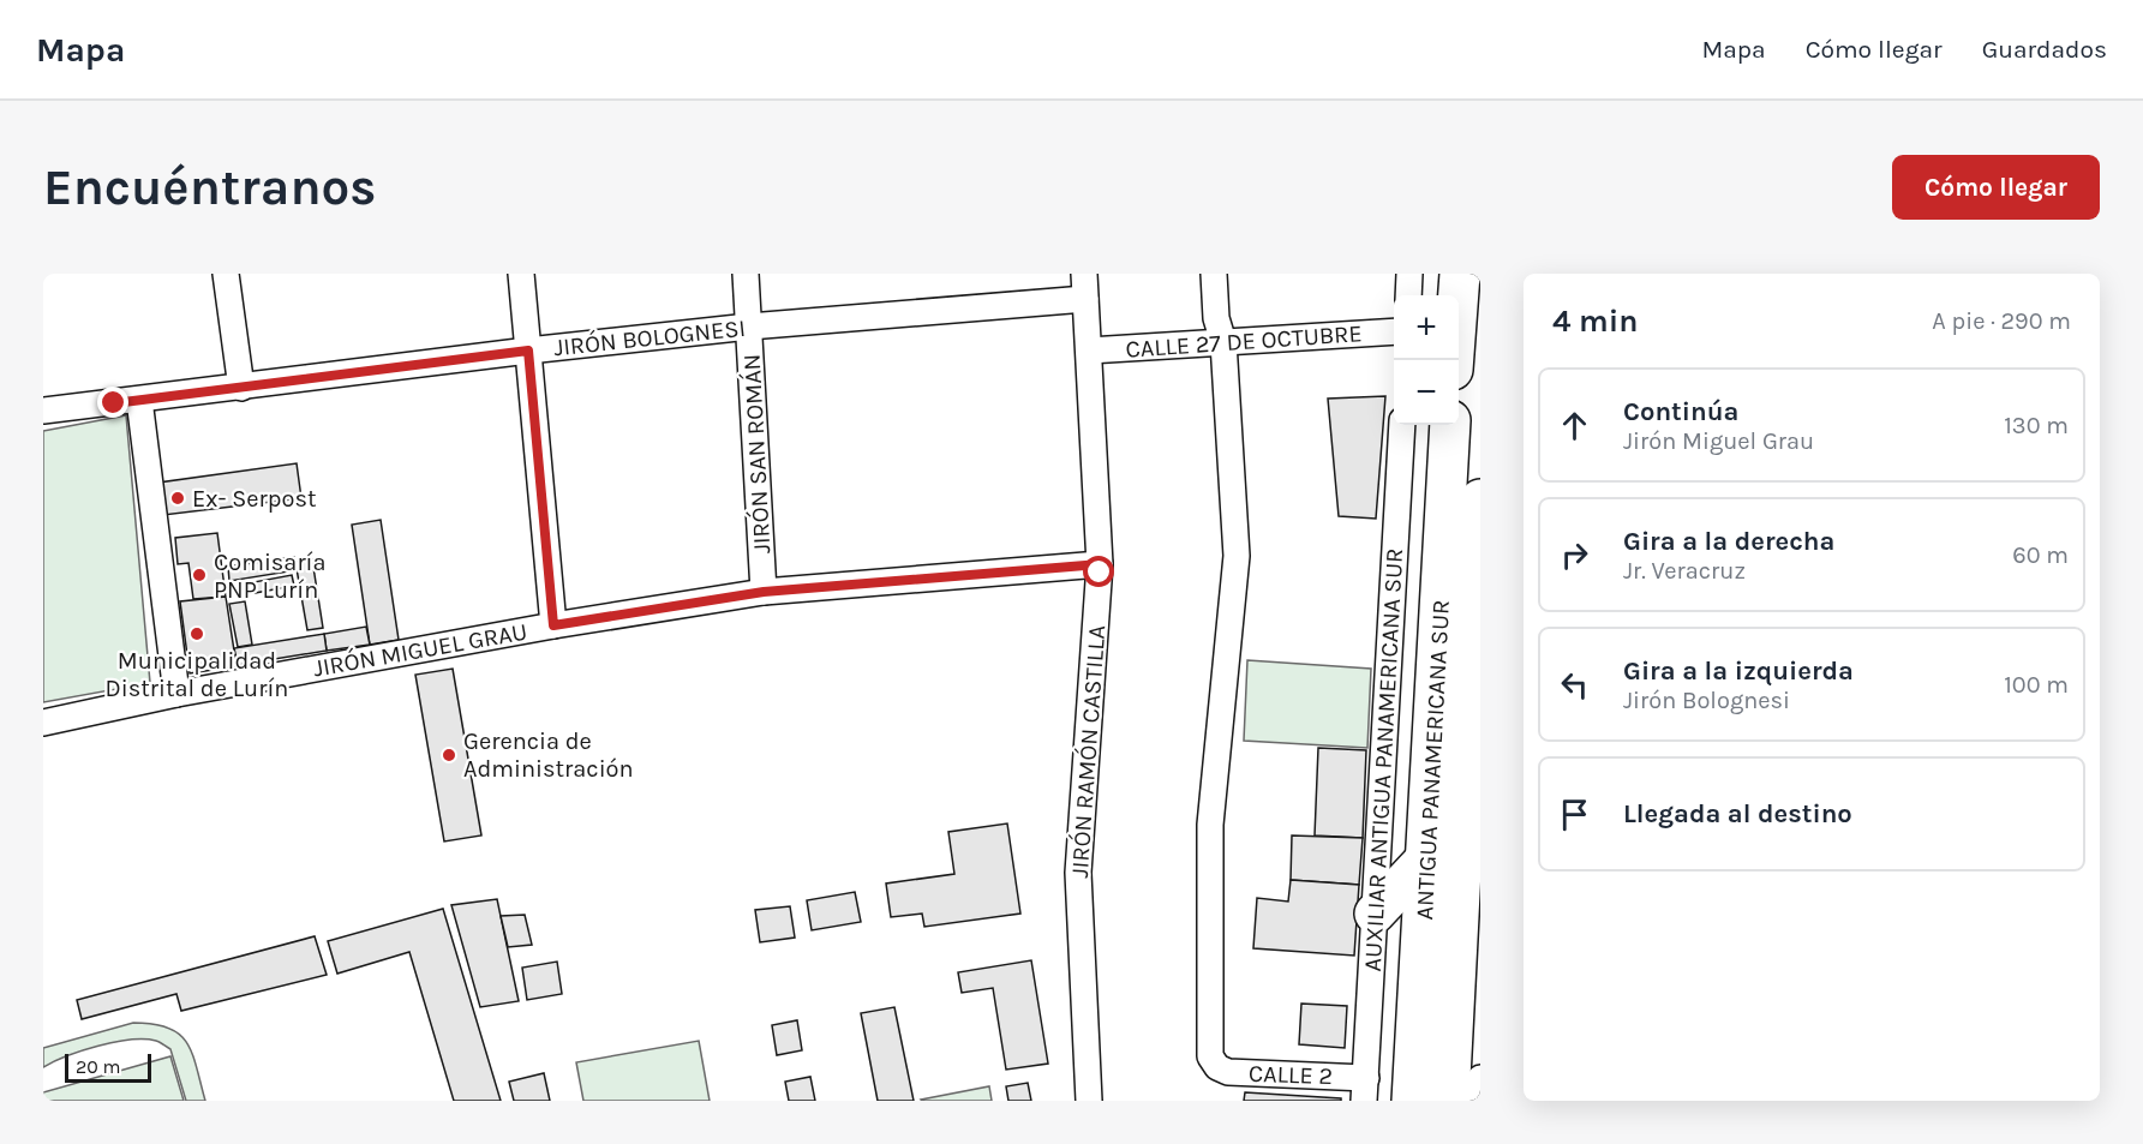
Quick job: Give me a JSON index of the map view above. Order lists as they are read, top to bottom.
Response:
{
  "streets": {
    "main road": ["ANTIGUA PANAMERICANA SUR"],
    "street": [
      "JIRÓN BOLOGNESI",
      "CALLE 27 DE OCTUBRE",
      "JIRÓN SAN ROMÁN",
      "JIRÓN MIGUEL GRAU",
      "JIRÓN RAMÓN CASTILLA",
      "AUXILIAR ANTIGUA PANAMERICANA SUR",
      "CALLE 2"
    ]
  },
  "crossings": [
    ["JIRÓN BOLOGNESI", "JIRÓN SAN ROMÁN"],
    ["JIRÓN BOLOGNESI", "JIRÓN RAMÓN CASTILLA"],
    ["CALLE 27 DE OCTUBRE", "JIRÓN RAMÓN CASTILLA"],
    ["CALLE 27 DE OCTUBRE", "CALLE 2"],
    ["JIRÓN SAN ROMÁN", "JIRÓN MIGUEL GRAU"],
    ["JIRÓN MIGUEL GRAU", "JIRÓN RAMÓN CASTILLA"],
    ["AUXILIAR ANTIGUA PANAMERICANA SUR", "CALLE 2"]
  ],
  "places": [
    "Ex- Serpost",
    "Comisaría PNP Lurín",
    "Municipalidad Distrital de Lurín",
    "Gerencia de Administración"
  ],
  "scale_bar": "20 m",
  "page": {
    "header": "Mapa",
    "nav": ["Mapa", "Cómo llegar", "Guardados"],
    "buttons": "Cómo llegar",
    "title": "Encuéntranos",
    "heading": ["4 min", "A pie · 290 m"],
    "map_buttons": ["+", "−"],
    "list": [
      ["Continúa", "Jirón Miguel Grau", "130 m"],
      ["Gira a la derecha", "Jr. Veracruz", "60 m"],
      ["Gira a la izquierda", "Jirón Bolognesi", "100 m"],
      "Llegada al destino"
    ],
    "scale": "20 m"
  }
}
